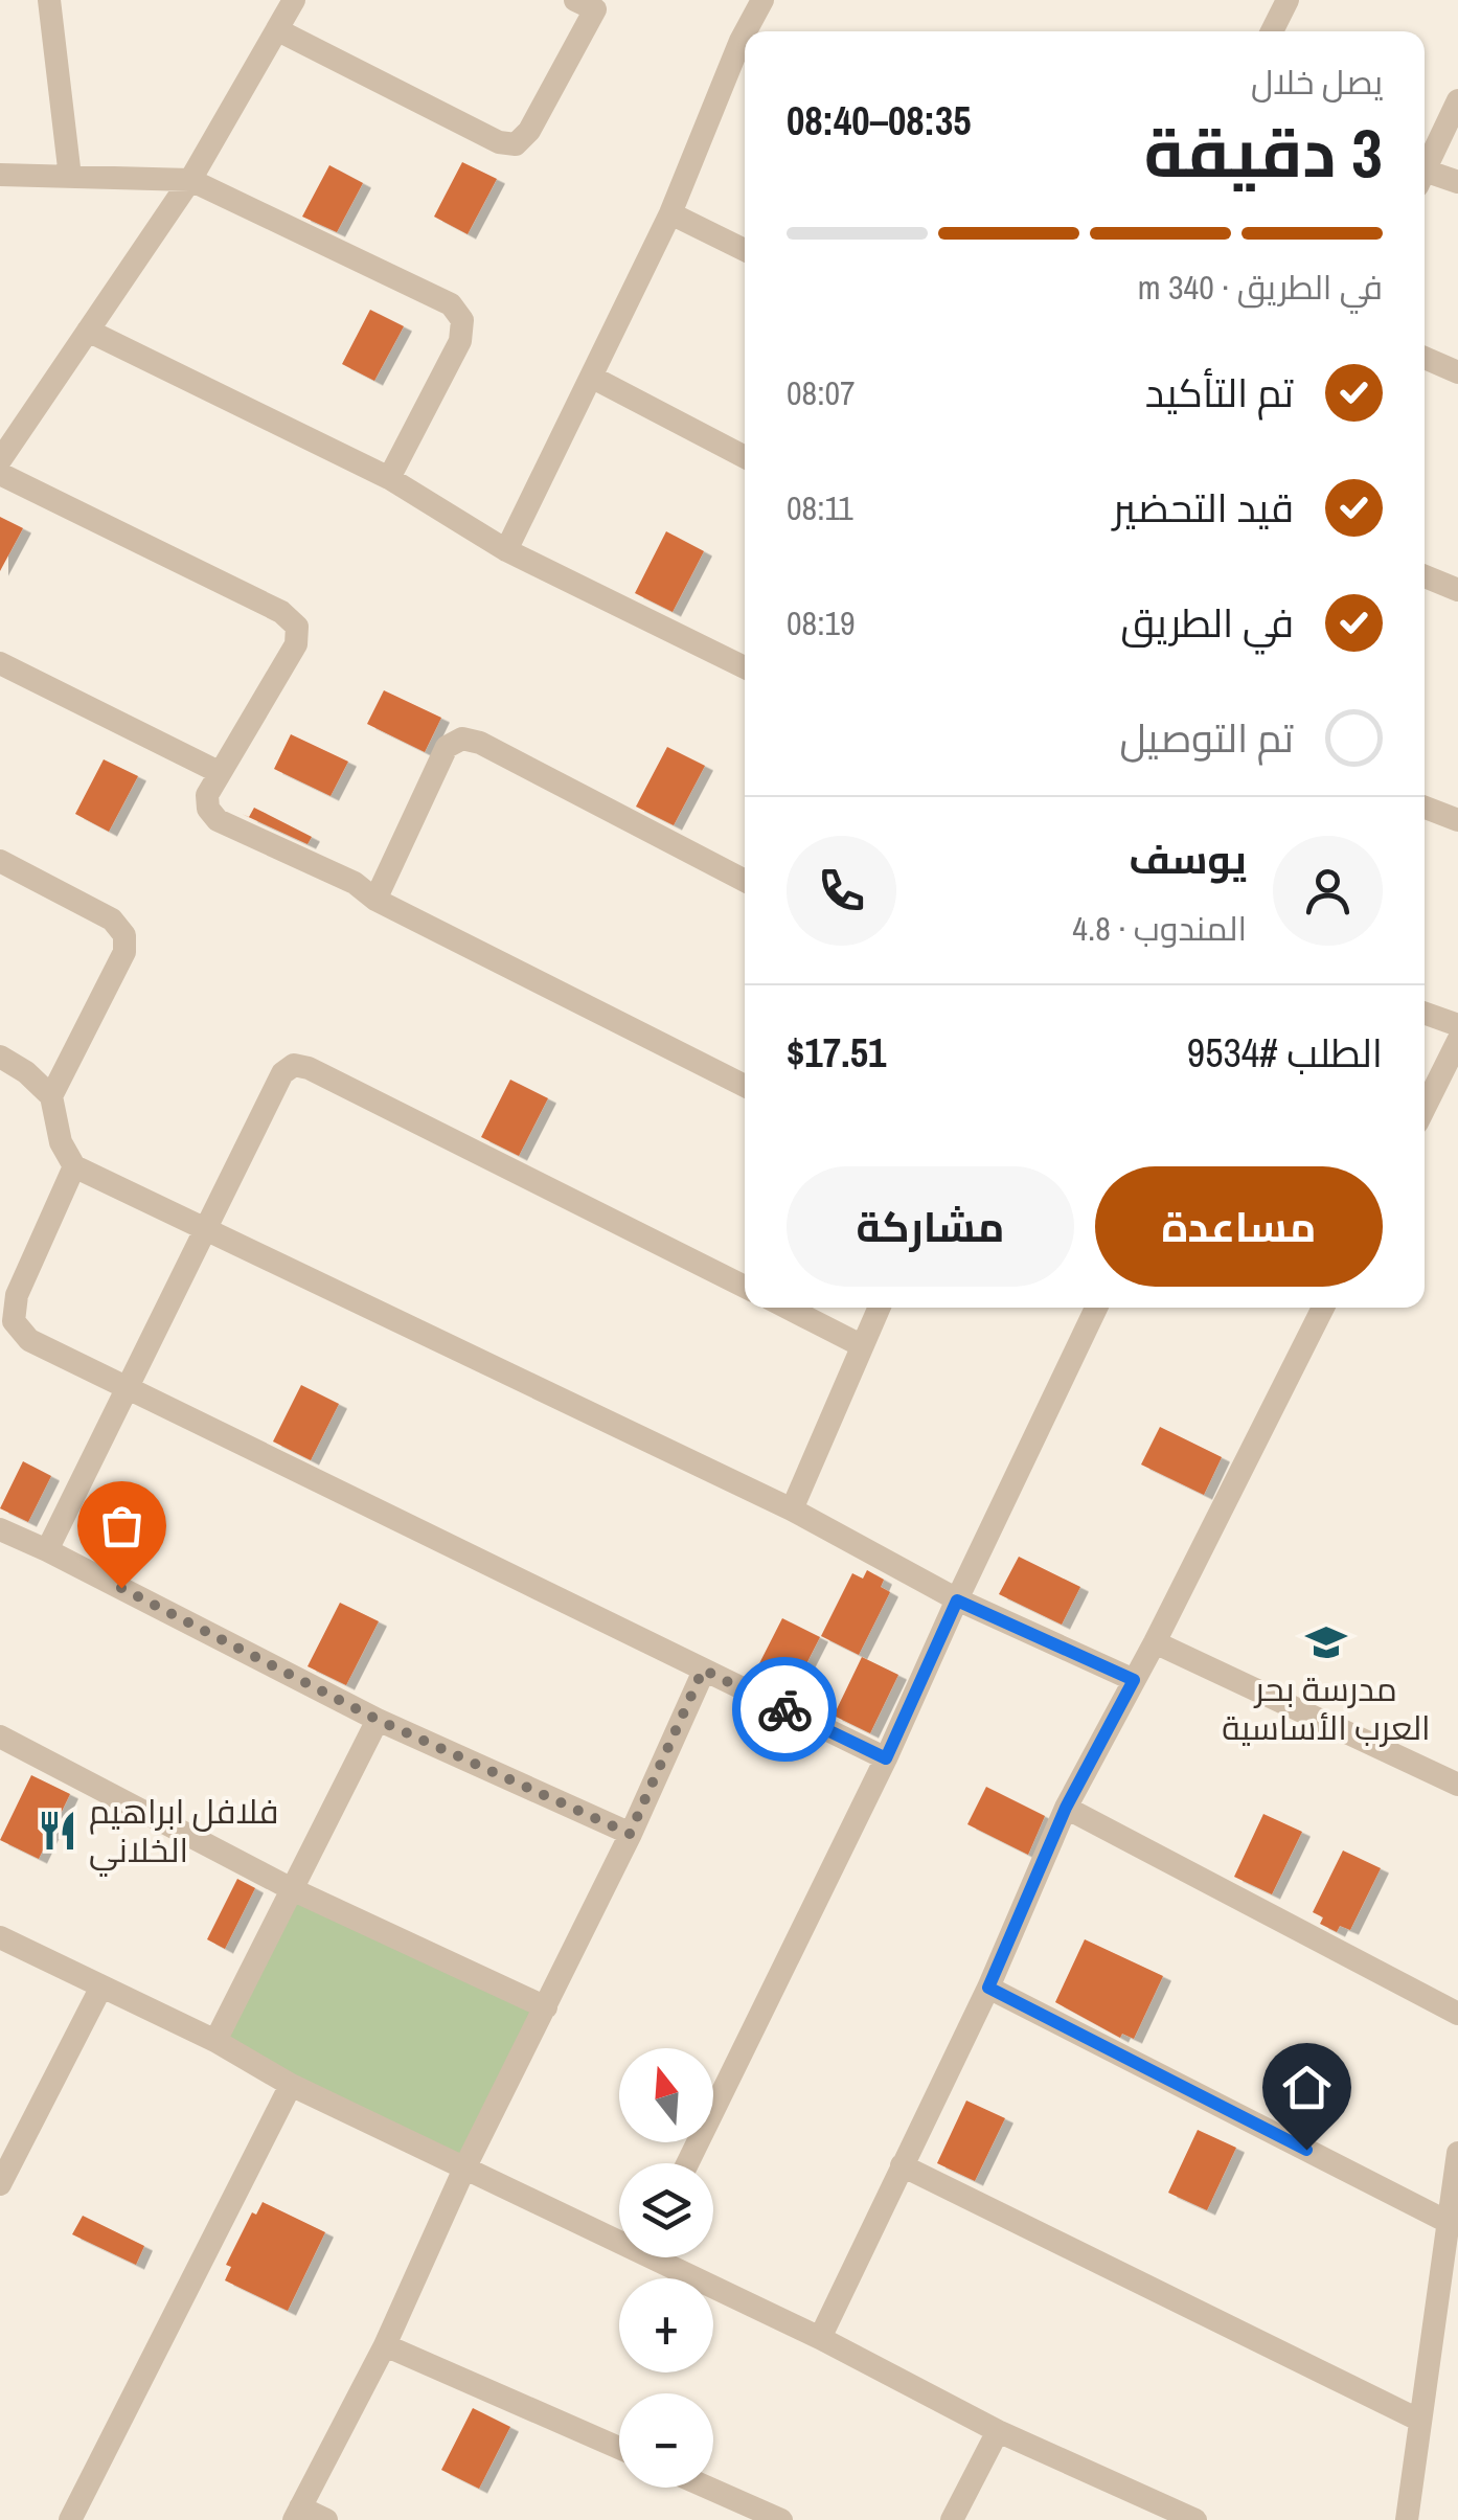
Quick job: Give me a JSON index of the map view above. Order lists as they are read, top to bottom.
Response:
{
  "places": {
    "school or university": ["مدرسة بحر العرب الأساسية"],
    "restaurant": ["فلافل ابراهيم الخلاني"]
  },
  "north": "top",
  "page": {
    "heading": ["3 دقيقة", "يصل خلال", "08:35–08:40"],
    "panel": [
      "يوسف",
      "المندوب · 4.8",
      "الطلب #9534",
      "$17.51"
    ],
    "bar": "في الطريق · 340 m",
    "list": [
      ["تم التأكيد", "08:07"],
      ["قيد التحضير", "08:11"],
      ["في الطريق", "08:19"],
      "تم التوصيل"
    ],
    "buttons": ["مساعدة", "مشاركة"],
    "map_buttons": ["+", "−"]
  }
}
